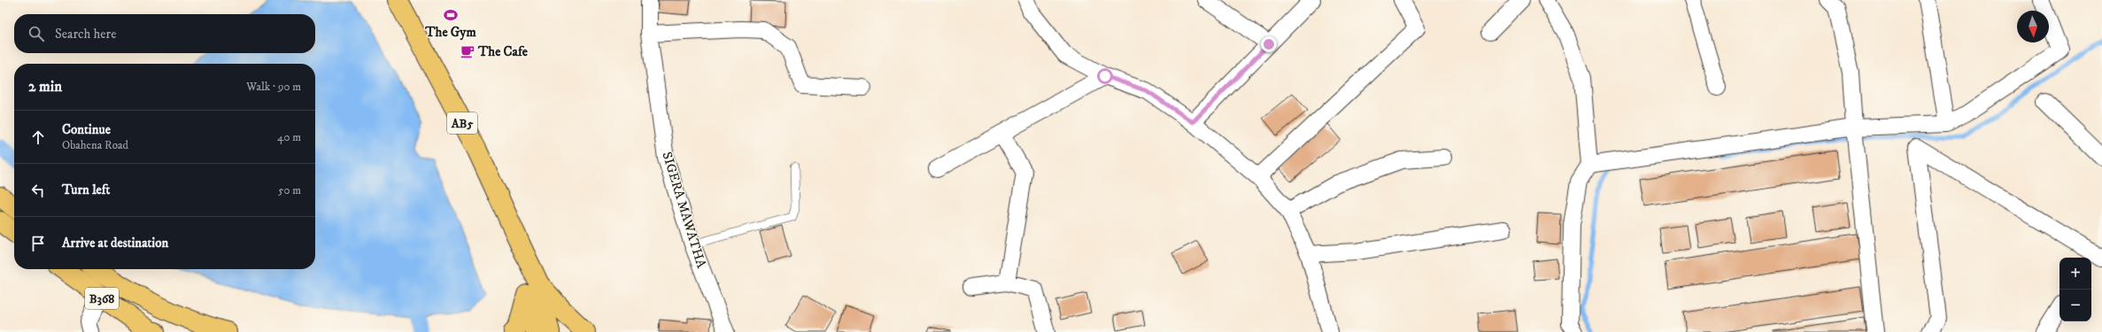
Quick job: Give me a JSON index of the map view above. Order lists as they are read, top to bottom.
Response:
{
  "streets": {
    "main road": ["AB5", "B368"],
    "street": ["SIGERA MAWATHA"]
  },
  "places": {
    "sports": ["The Gym"],
    "cafe": ["The Cafe"]
  },
  "north": "bottom",
  "page": {
    "search": "Search here",
    "heading": ["2 min", "Walk · 90 m"],
    "list": [
      ["Continue", "Obahena Road", "40 m"],
      ["Turn left", "50 m"],
      "Arrive at destination"
    ],
    "map_buttons": ["+", "−"]
  }
}
